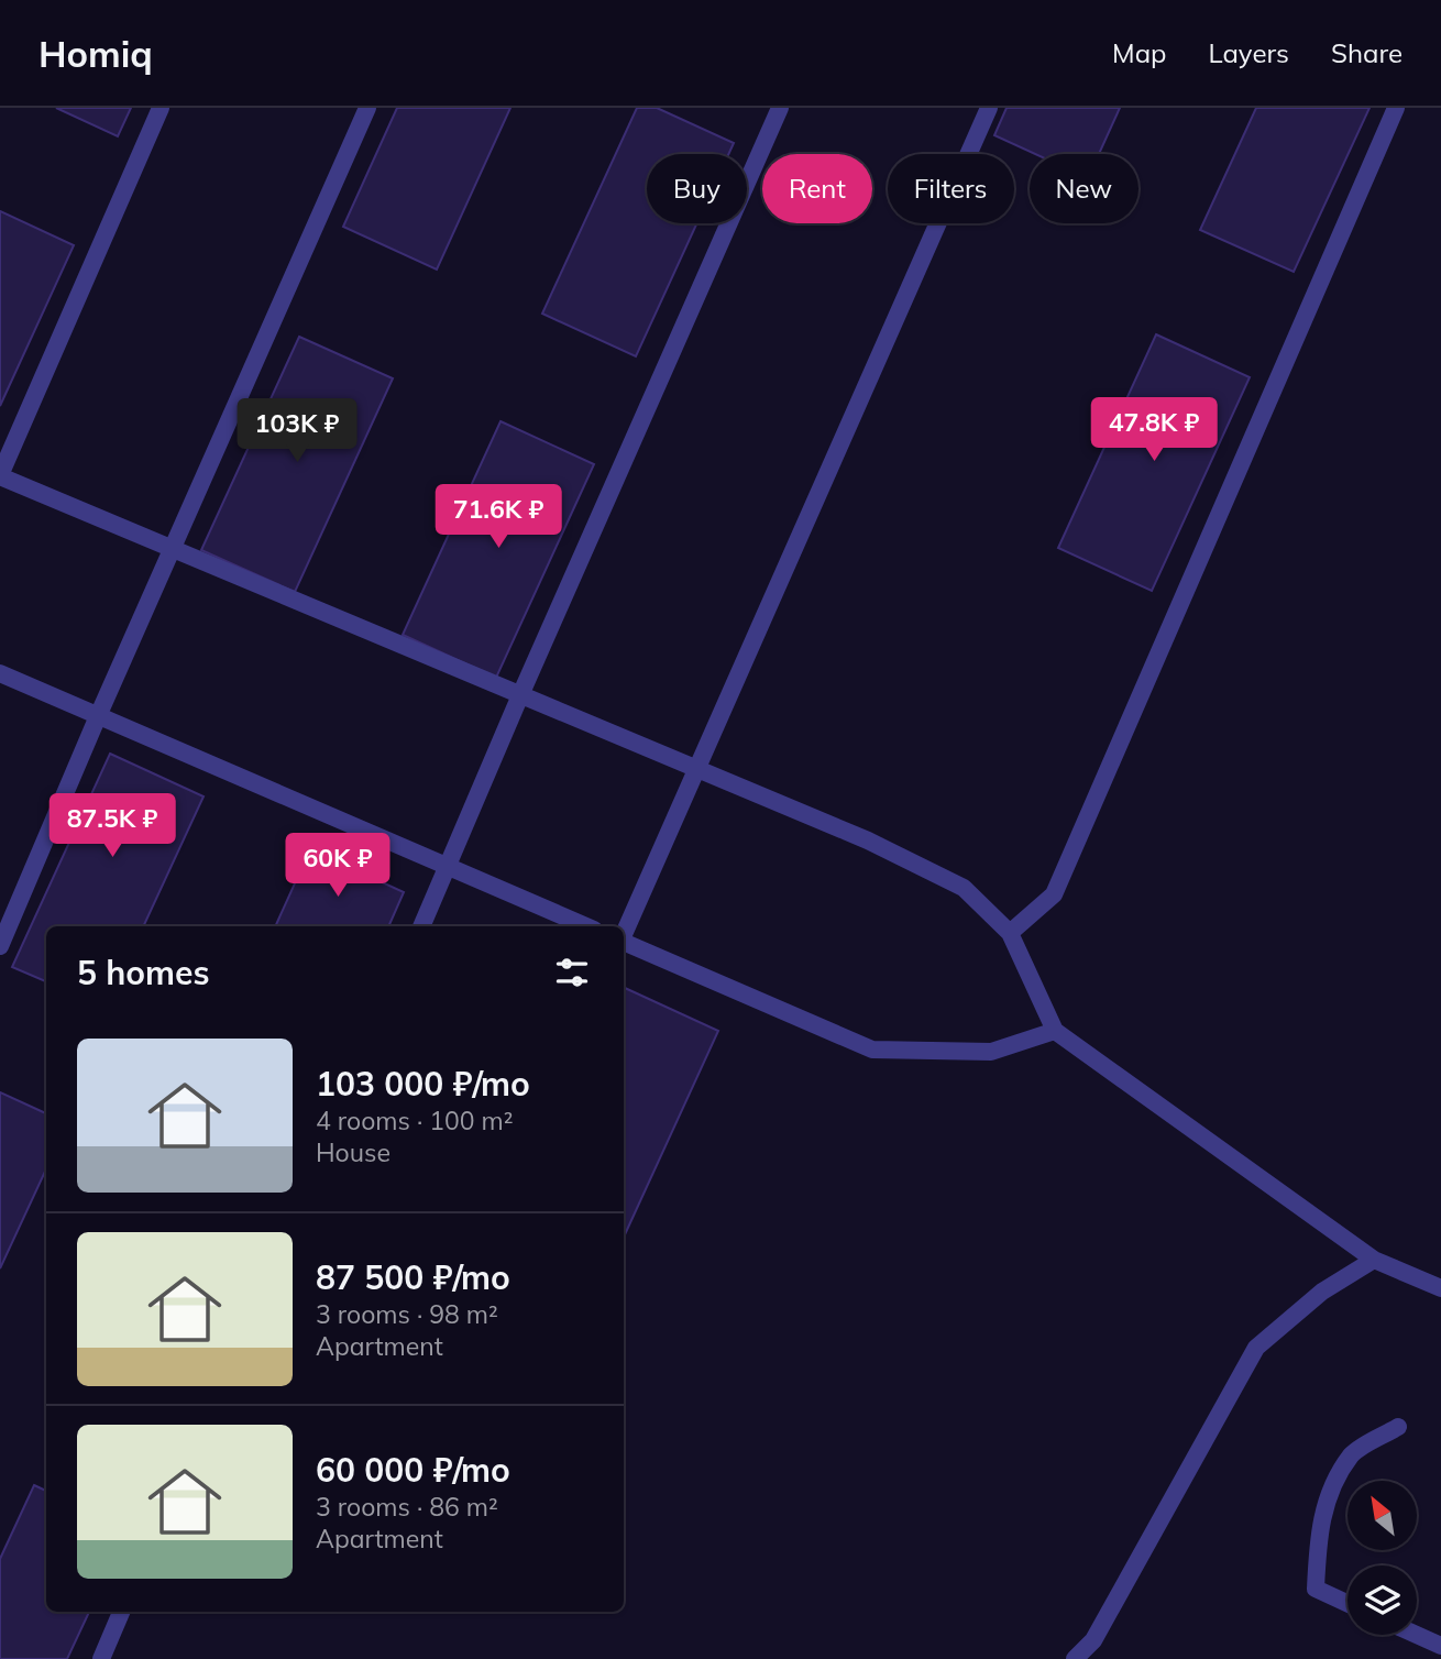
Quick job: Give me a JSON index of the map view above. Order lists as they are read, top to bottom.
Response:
{
  "north": "top left",
  "page": {
    "header": "Homiq",
    "nav": ["Map", "Layers", "Share"],
    "chip": [
      "Buy",
      "Rent",
      "Filters",
      "New"
    ],
    "price": [
      "47.8K ₽",
      "103K ₽",
      "71.6K ₽",
      "87.5K ₽",
      "60K ₽"
    ],
    "heading": "5 homes",
    "list": [
      {
        "name": "103 000 ₽/mo",
        "note": "4 rooms · 100 m² · House"
      },
      {
        "name": "87 500 ₽/mo",
        "note": "3 rooms · 98 m² · Apartment"
      },
      {
        "name": "60 000 ₽/mo",
        "note": "3 rooms · 86 m² · Apartment"
      }
    ]
  }
}
